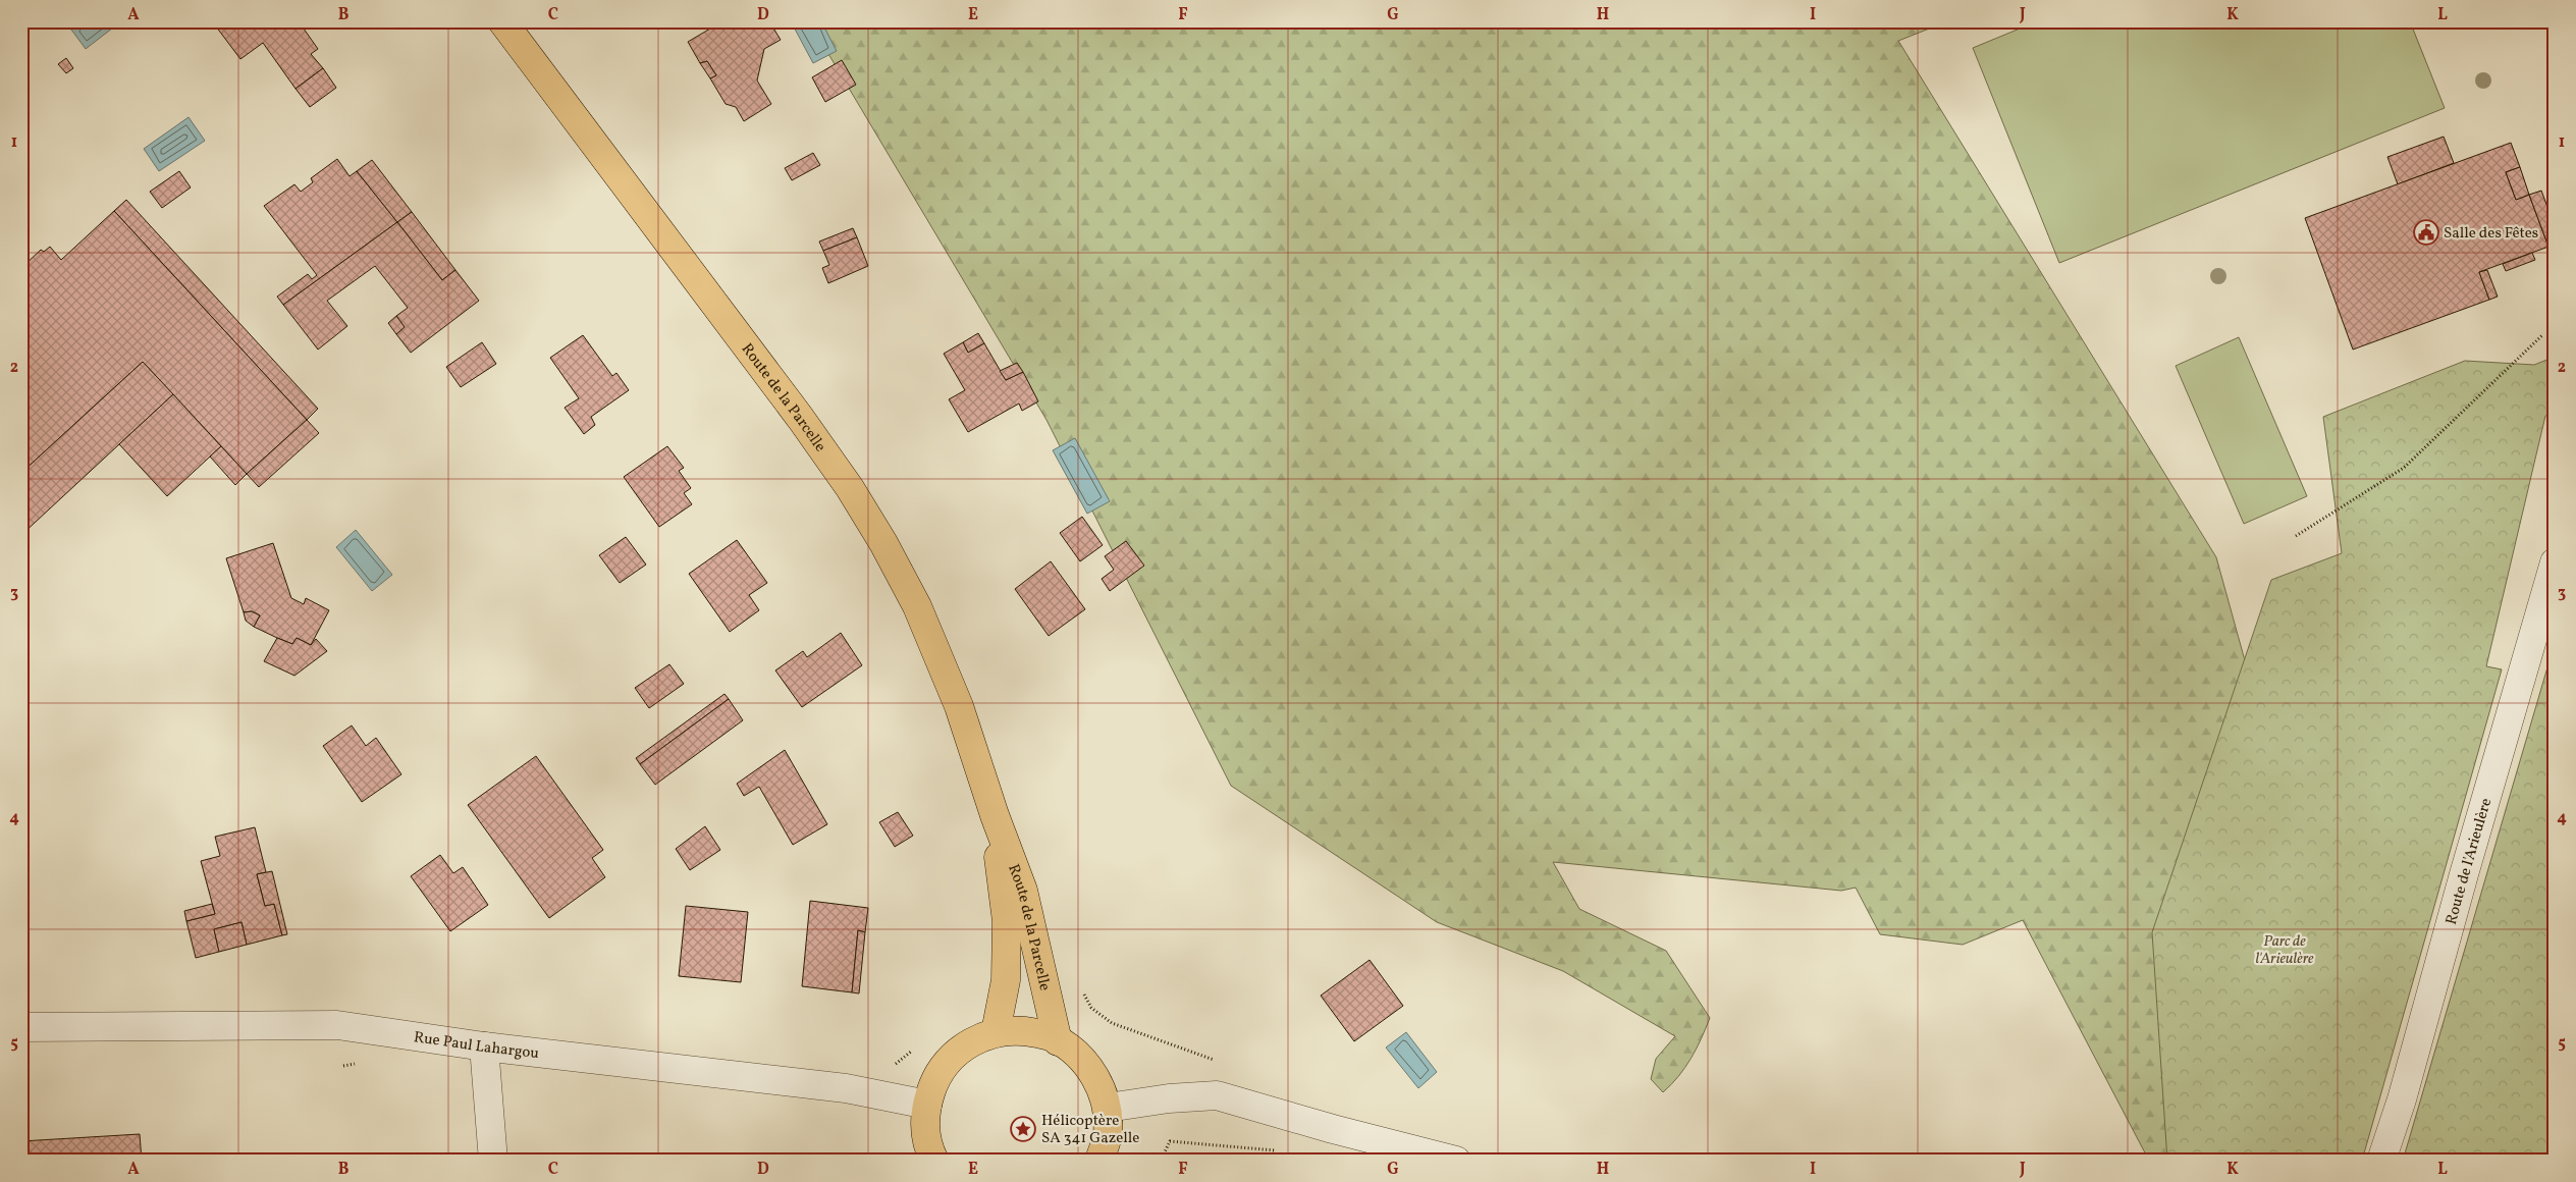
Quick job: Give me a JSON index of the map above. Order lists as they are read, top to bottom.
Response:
{
  "streets": {
    "main road": ["Route de la Parcelle"],
    "street": ["Route de l'Arieulère", "Rue Paul Lahargou"]
  },
  "parks": ["Parc de l'Arieulère"],
  "places": {
    "public building": ["Salle des Fêtes"],
    "place": ["Hélicoptère SA 341 Gazelle"]
  },
  "grid": {
    "columns": [
      "A",
      "B",
      "C",
      "D",
      "E",
      "F",
      "G",
      "H",
      "I",
      "J",
      "K",
      "L"
    ],
    "rows": [
      "1",
      "2",
      "3",
      "4",
      "5"
    ]
  }
}
